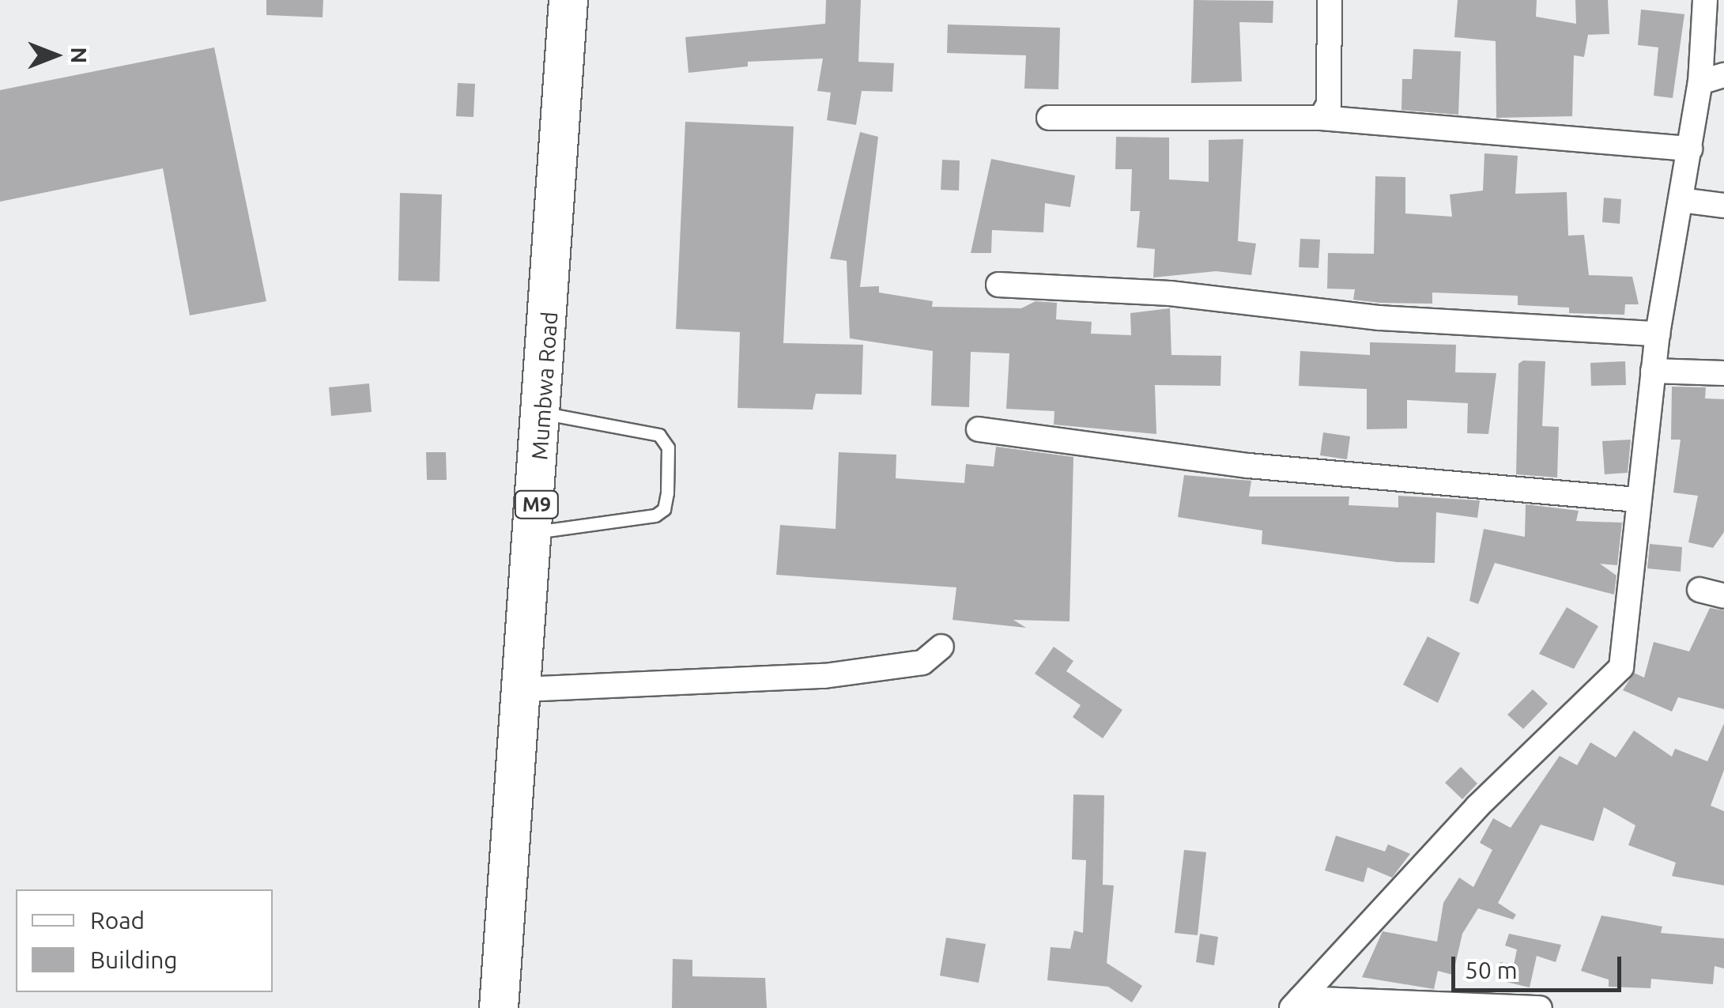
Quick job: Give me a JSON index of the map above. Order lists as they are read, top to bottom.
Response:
{
  "streets": {
    "main road": ["Mumbwa Road", "M9"]
  },
  "legend": ["Road", "Building"],
  "scale_bar": "50 m",
  "north": "right"
}
